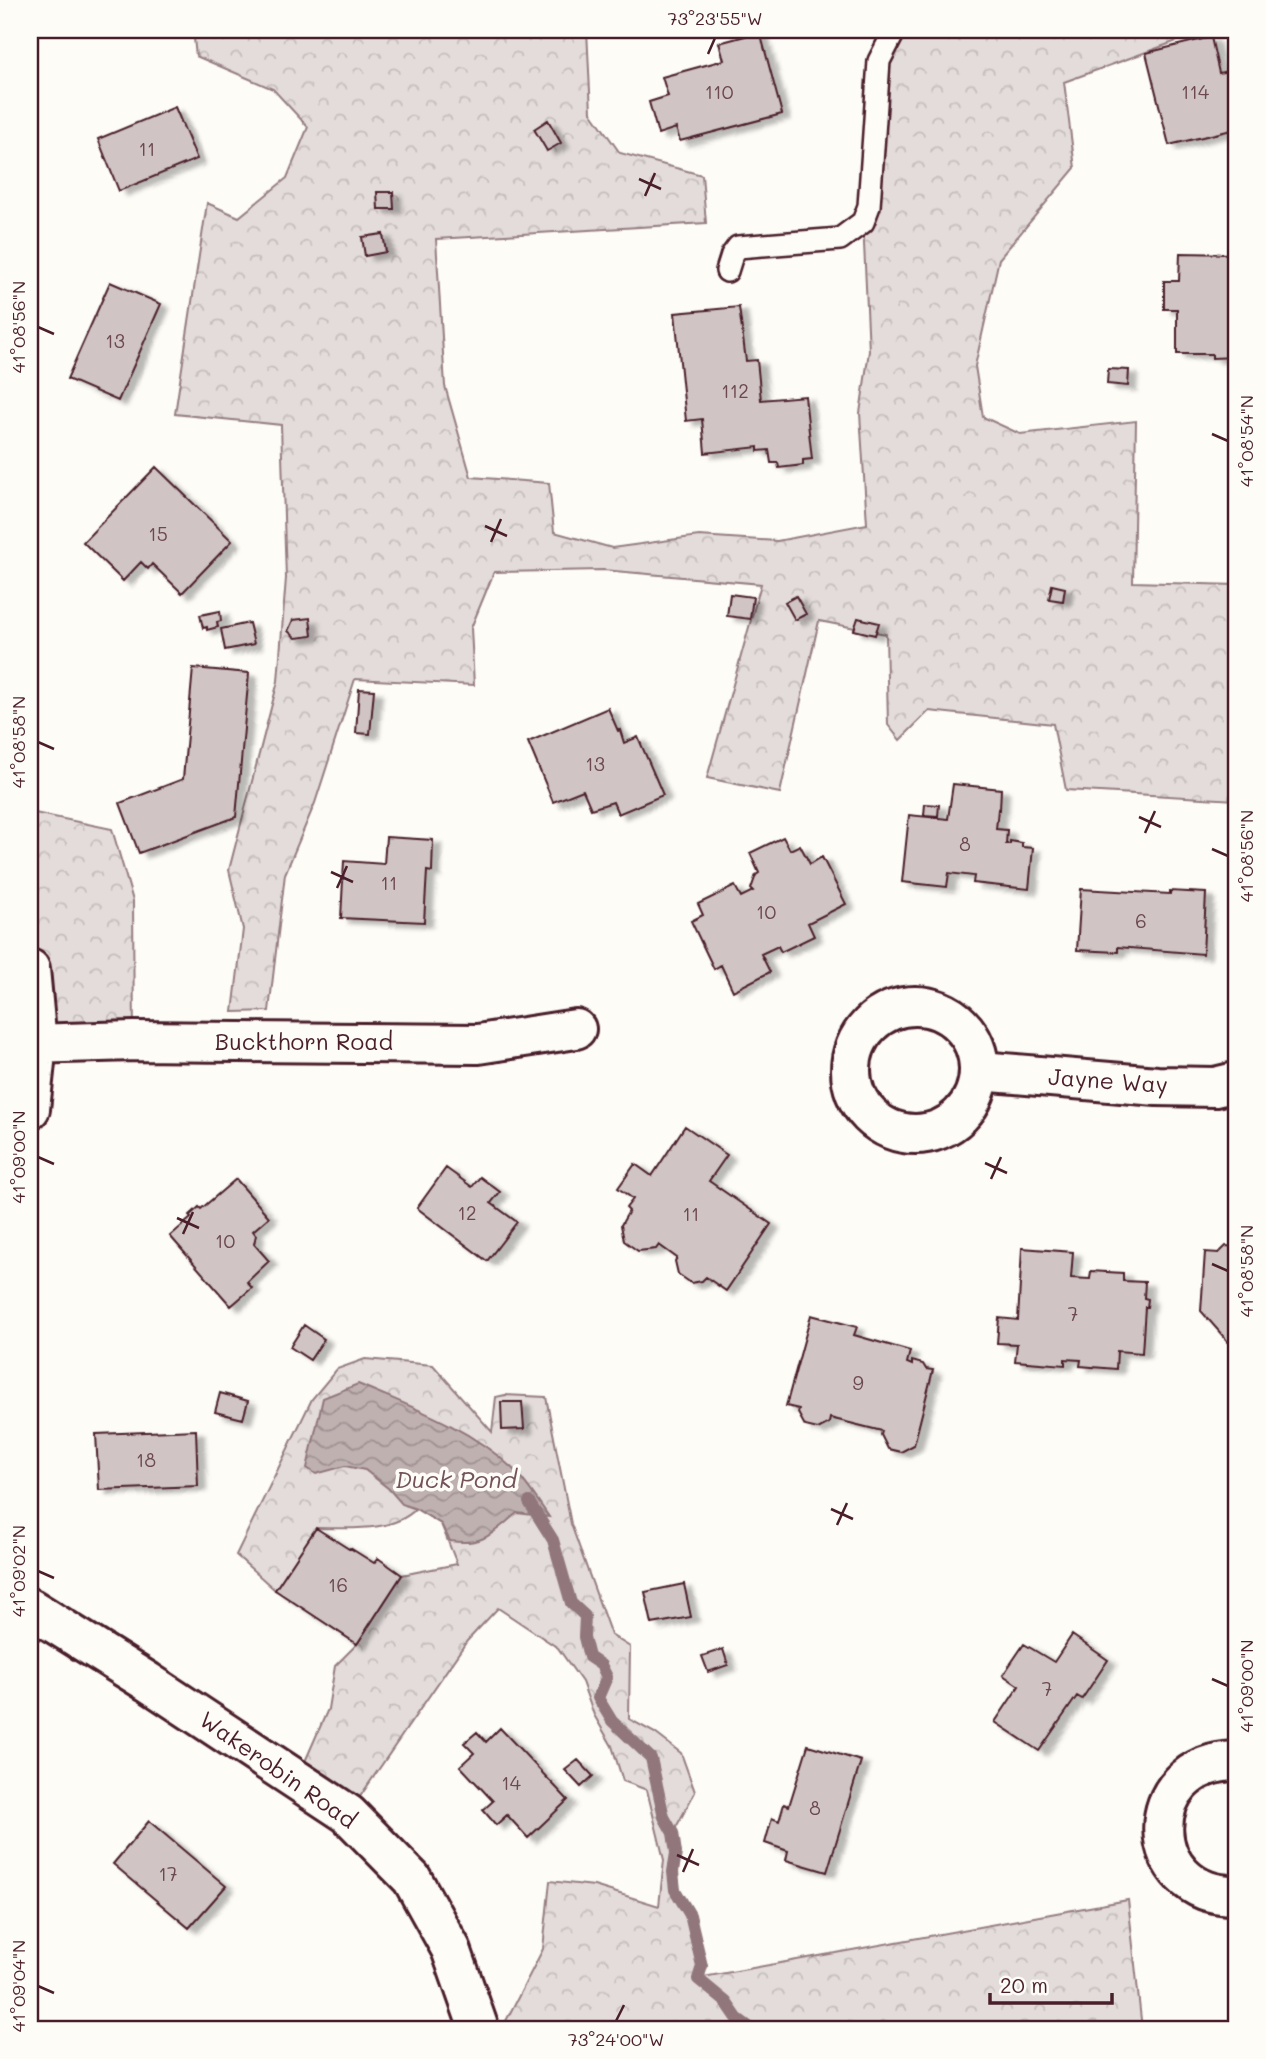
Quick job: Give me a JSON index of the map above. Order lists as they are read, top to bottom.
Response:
{
  "streets": {
    "street": ["Buckthorn Road", "Jayne Way", "Wakerobin Road"]
  },
  "water": ["Duck Pond"],
  "house_numbers": [
    "110",
    "114",
    "11",
    "13",
    "112",
    "15",
    "13",
    "8",
    "11",
    "10",
    "6",
    "12",
    "11",
    "10",
    "7",
    "9",
    "18",
    "16",
    "7",
    "14",
    "8",
    "17"
  ],
  "scale_bar": "20 m",
  "coordinates": [
    "73°23'55\"W",
    "41°08'56\"N",
    "41°08'54\"N",
    "41°08'58\"N",
    "41°09'00\"N",
    "41°09'02\"N",
    "41°09'04\"N",
    "73°24'00\"W"
  ]
}
